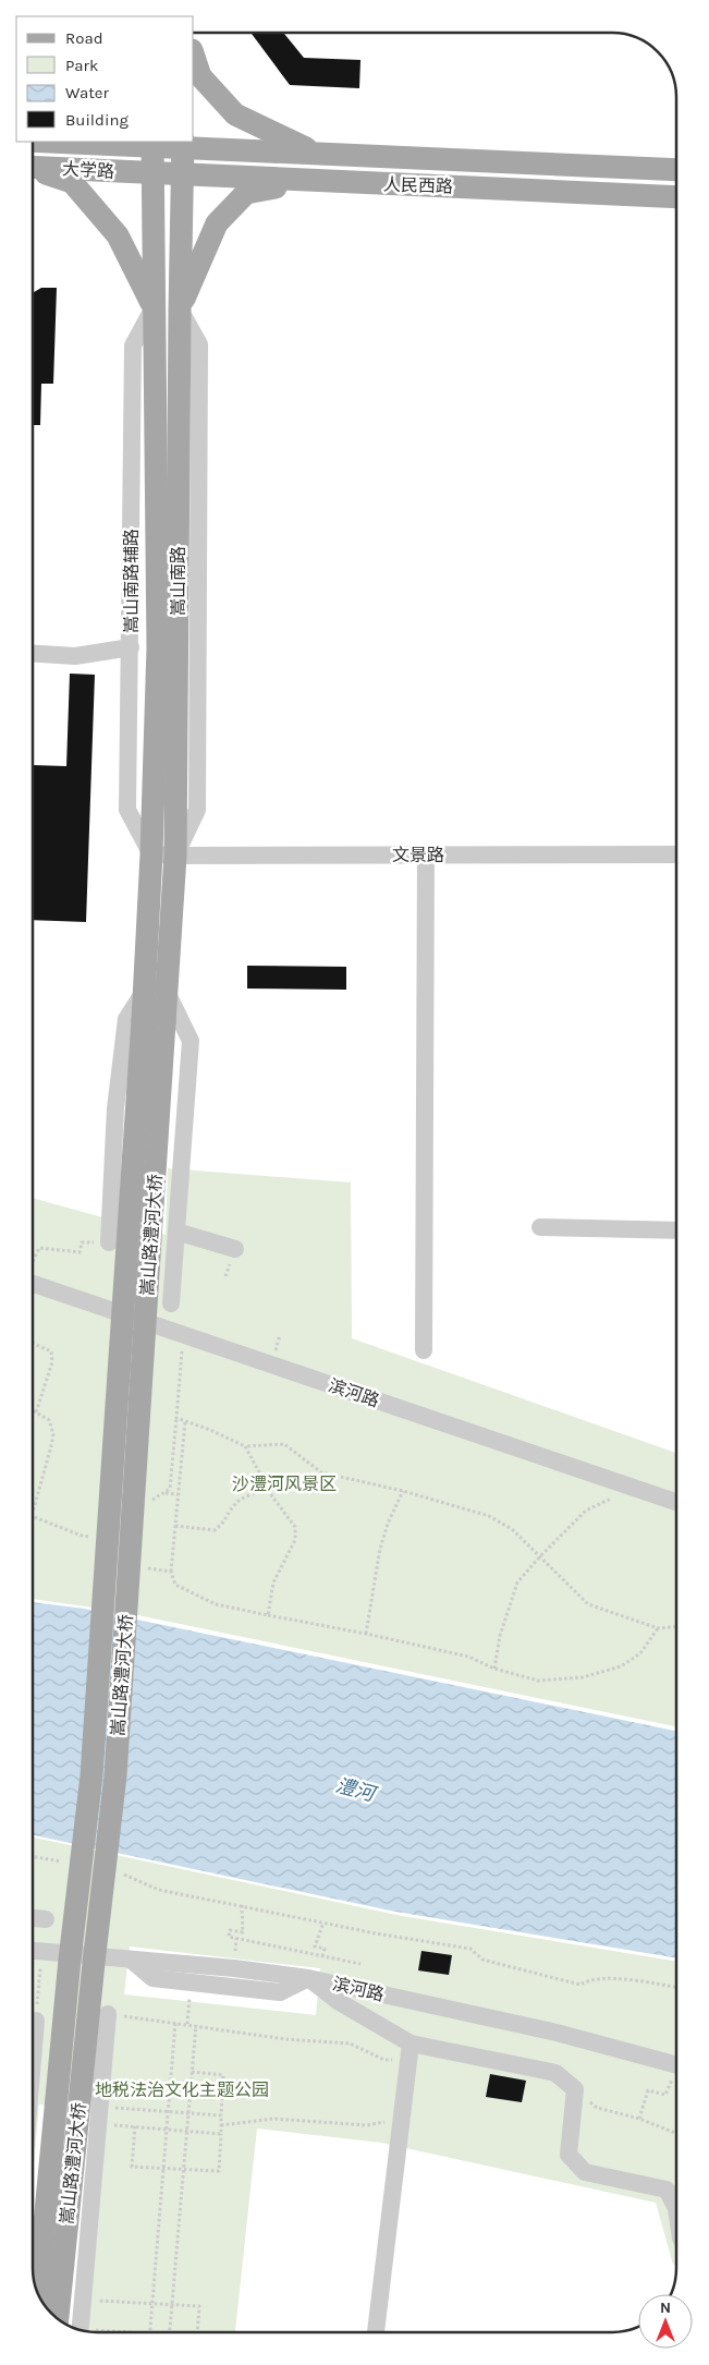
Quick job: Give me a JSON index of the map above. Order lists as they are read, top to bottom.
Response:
{
  "streets": {
    "main road": [
      "大学路",
      "人民西路",
      "嵩山南路",
      "嵩山路澧河大桥"
    ],
    "street": ["嵩山南路辅路", "文景路", "滨河路"]
  },
  "crossings": [
    ["大学路", "人民西路"],
    ["大学路", "嵩山南路"],
    ["人民西路", "嵩山南路"],
    ["嵩山南路辅路", "嵩山南路"],
    ["嵩山南路辅路", "文景路"],
    ["嵩山南路", "文景路"],
    ["嵩山南路", "嵩山路澧河大桥"]
  ],
  "water": ["澧河"],
  "parks": ["沙澧河风景区", "地税法治文化主题公园"],
  "legend": [
    "Road",
    "Park",
    "Water",
    "Building"
  ],
  "north": "top"
}
